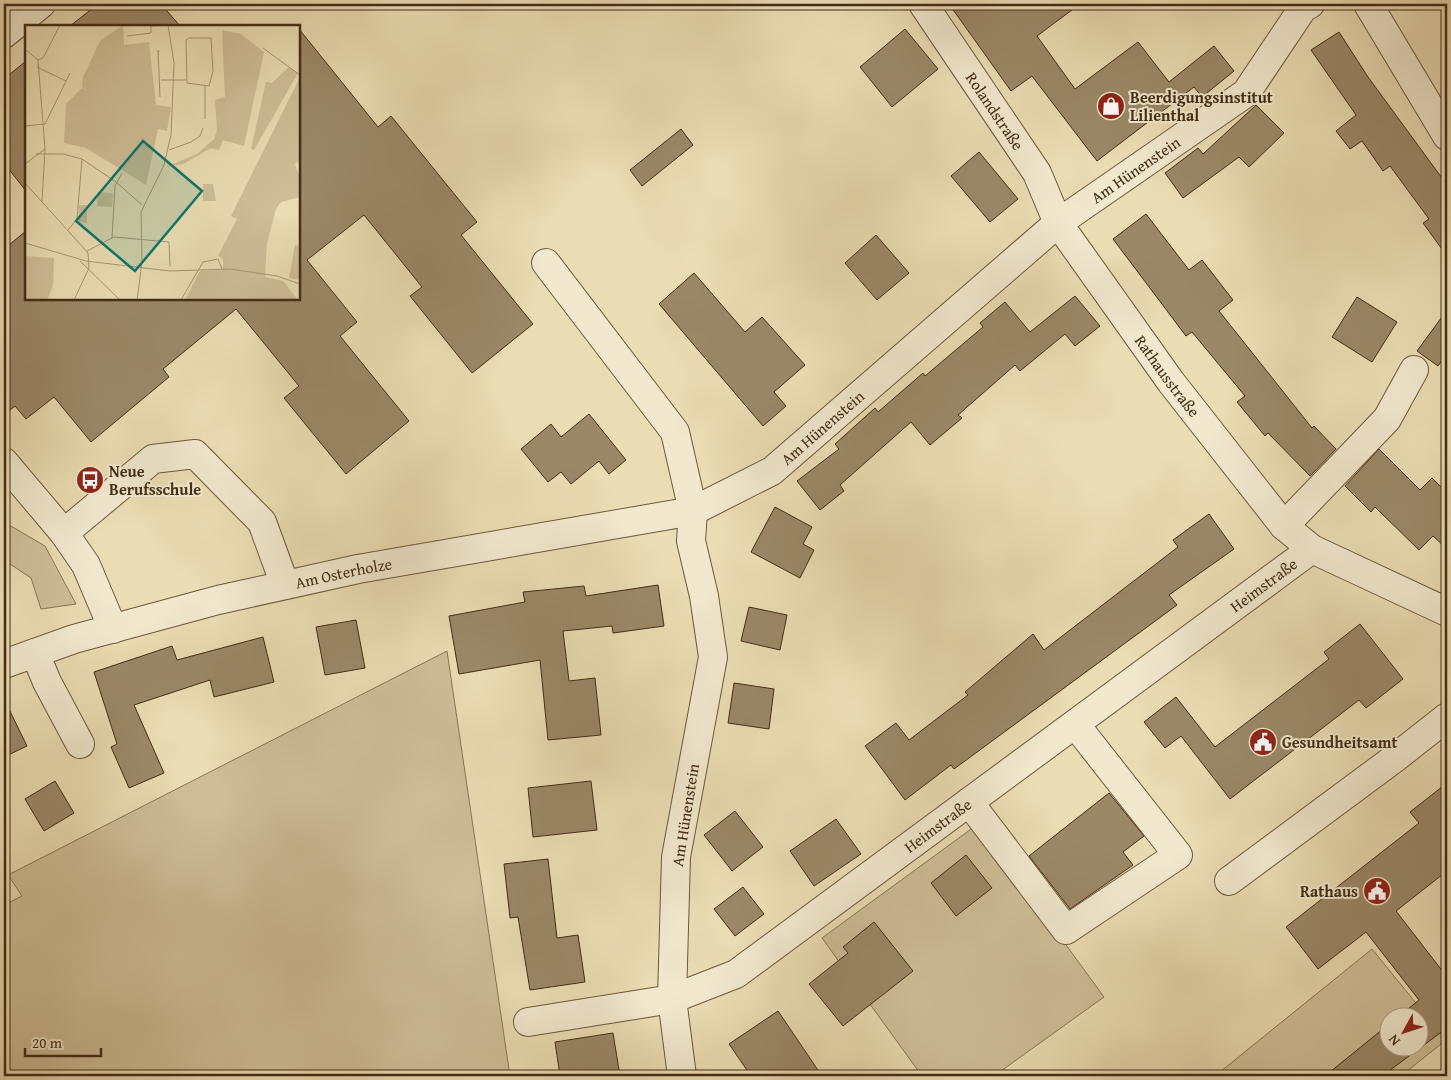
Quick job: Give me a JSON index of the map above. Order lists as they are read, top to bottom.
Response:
{
  "streets": {
    "street": [
      "Rolandstraße",
      "Am Hünenstein",
      "Rathausstraße",
      "Am Osterholze",
      "Heimstraße"
    ]
  },
  "crossings": [
    ["Rolandstraße", "Am Hünenstein"],
    ["Rolandstraße", "Rathausstraße"],
    ["Am Hünenstein", "Rathausstraße"],
    ["Am Hünenstein", "Am Osterholze"],
    ["Am Hünenstein", "Heimstraße"],
    ["Rathausstraße", "Heimstraße"]
  ],
  "places": {
    "shop": ["Beerdigungsinstitut Lilienthal"],
    "bus stop": ["Neue Berufsschule"],
    "public building": ["Gesundheitsamt", "Rathaus"]
  },
  "scale_bar": "20 m",
  "north": "bottom left"
}
